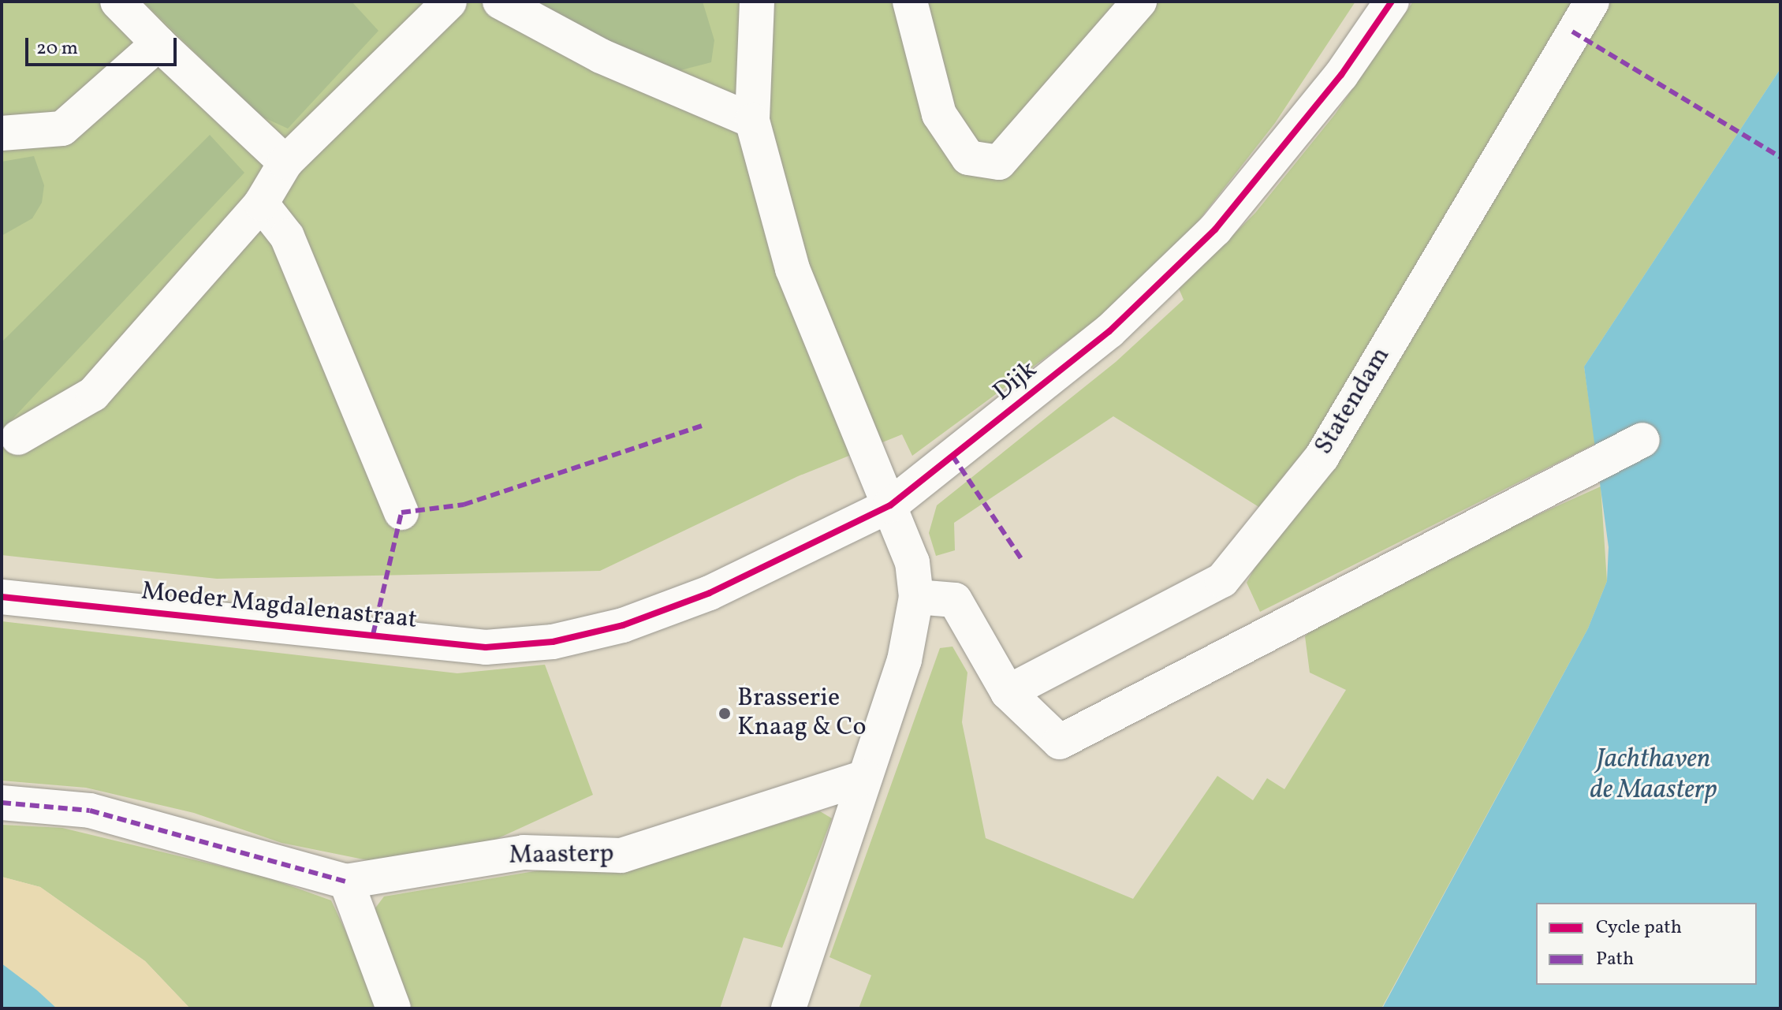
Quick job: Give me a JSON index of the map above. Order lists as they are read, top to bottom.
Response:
{
  "streets": {
    "street": [
      "Dijk",
      "Statendam",
      "Moeder Magdalenastraat",
      "Maasterp"
    ]
  },
  "crossings": [
    ["Dijk", "Moeder Magdalenastraat"]
  ],
  "water": ["Jachthaven de Maasterp"],
  "places": ["Brasserie Knaag & Co"],
  "legend": ["Cycle path", "Path"],
  "scale_bar": "20 m"
}
